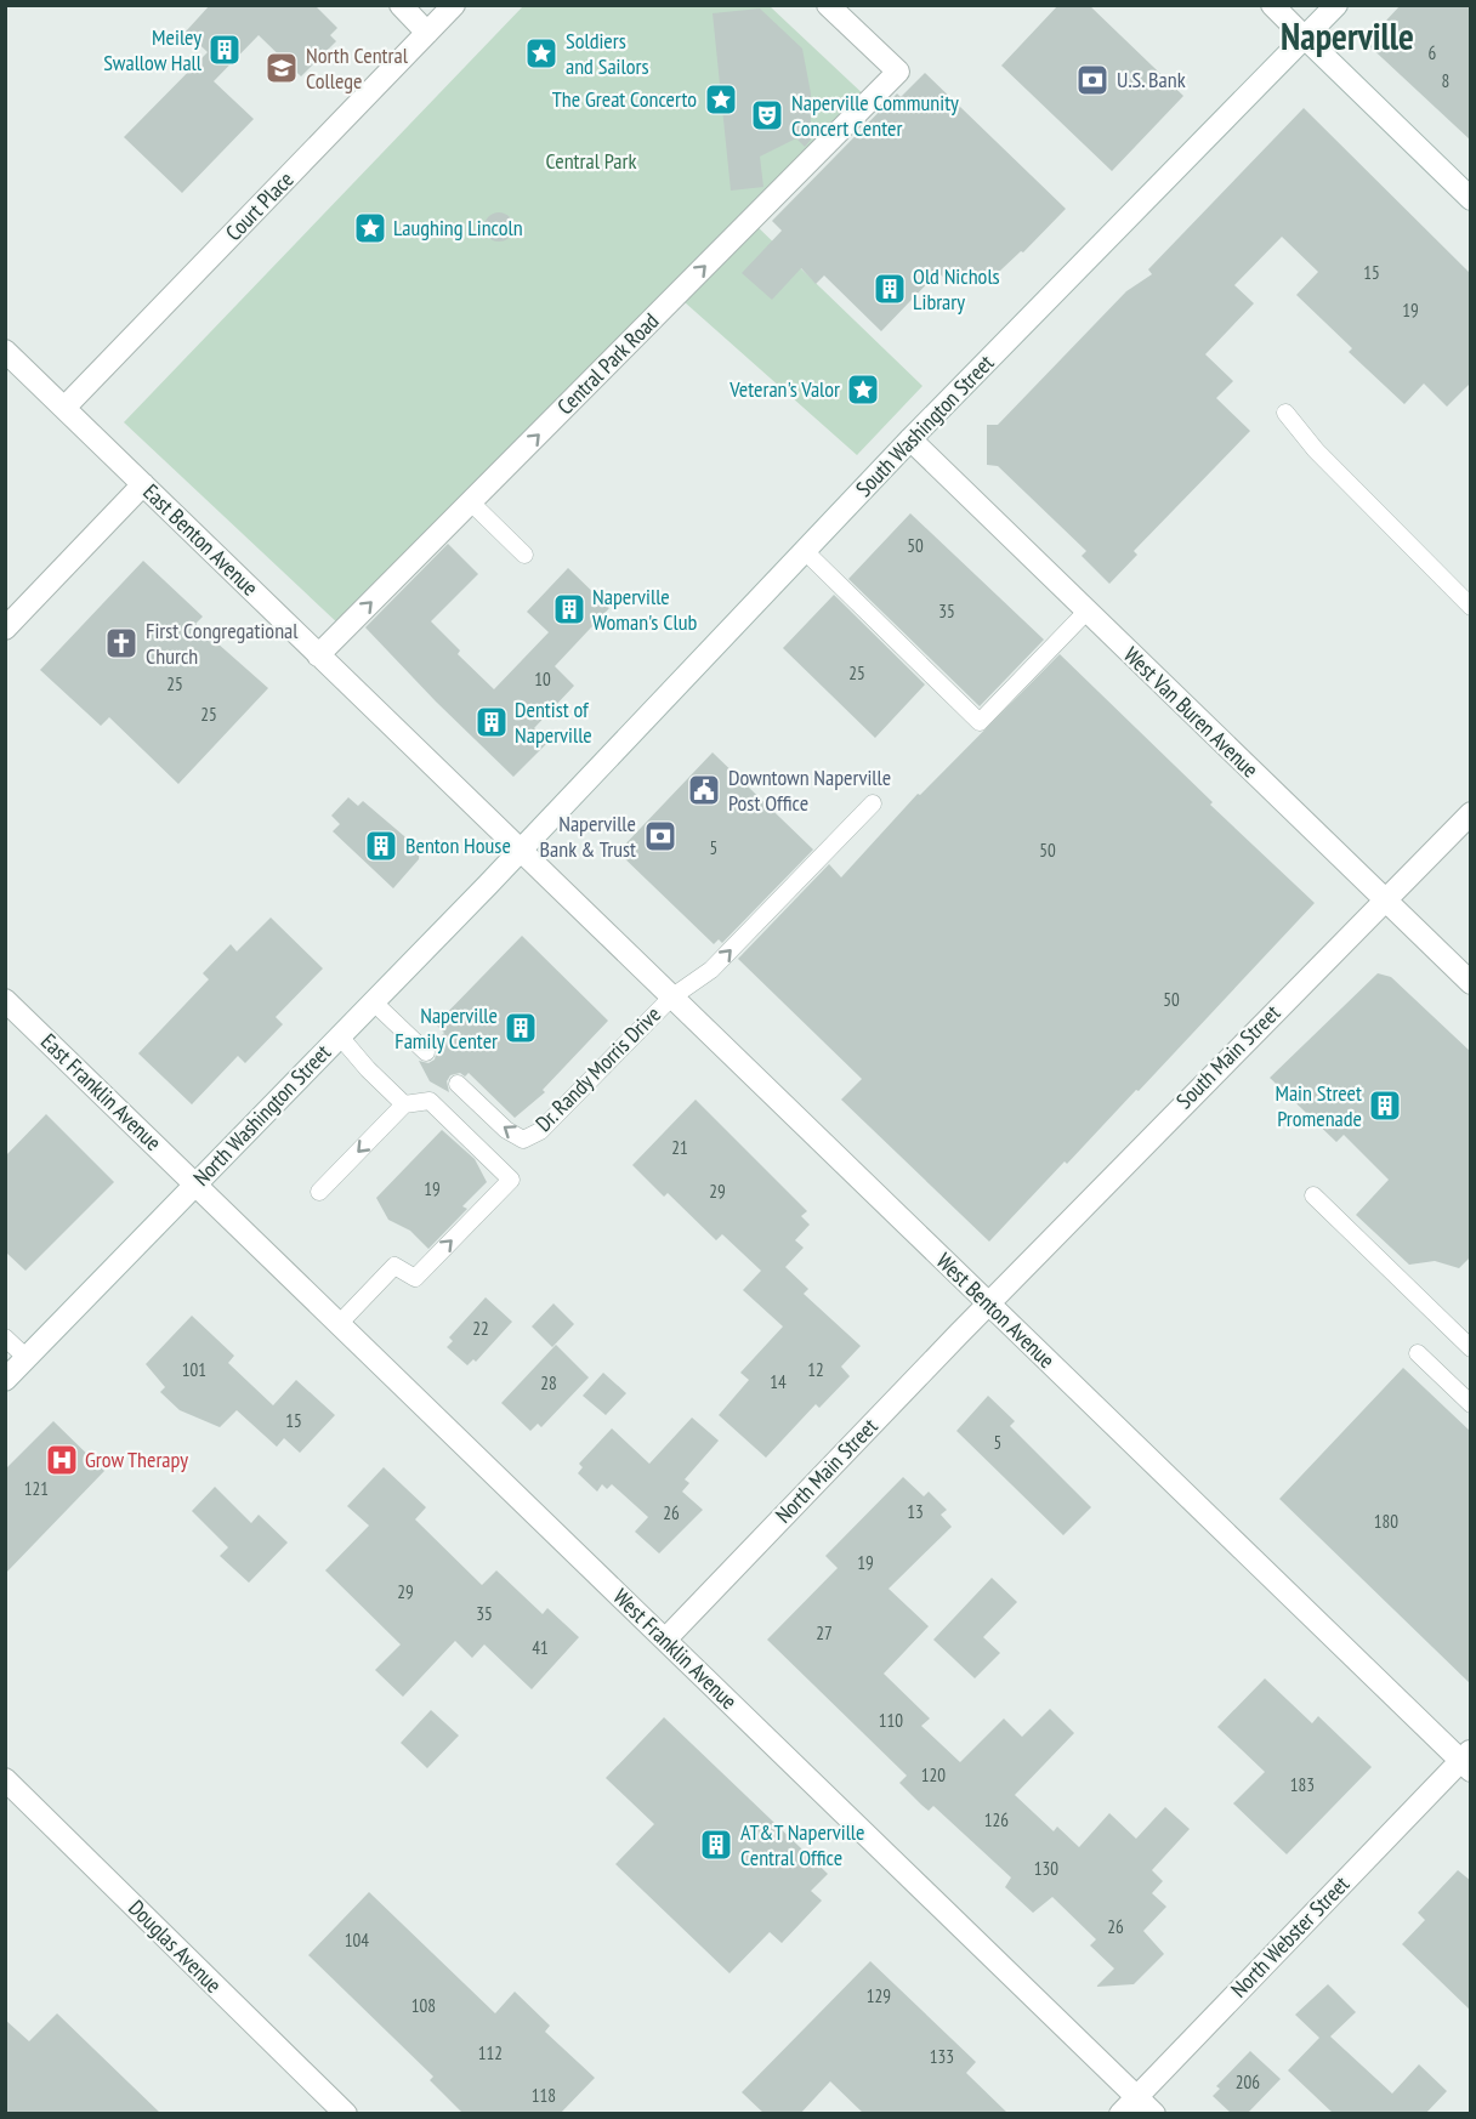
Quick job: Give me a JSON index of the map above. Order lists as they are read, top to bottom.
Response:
{
  "streets": {
    "street": [
      "Court Place",
      "Central Park Road",
      "South Washington Street",
      "East Benton Avenue",
      "West Van Buren Avenue",
      "South Main Street",
      "East Franklin Avenue",
      "North Washington Street",
      "West Benton Avenue",
      "North Main Street",
      "West Franklin Avenue",
      "North Webster Street",
      "Douglas Avenue"
    ],
    "lane": ["Dr. Randy Morris Drive"]
  },
  "crossings": [
    ["Court Place", "East Benton Avenue"],
    ["Central Park Road", "East Benton Avenue"],
    ["South Washington Street", "East Benton Avenue"],
    ["South Washington Street", "West Van Buren Avenue"],
    ["South Washington Street", "North Washington Street"],
    ["South Washington Street", "West Benton Avenue"],
    ["East Benton Avenue", "North Washington Street"],
    ["East Benton Avenue", "West Benton Avenue"],
    ["West Van Buren Avenue", "South Main Street"],
    ["South Main Street", "West Benton Avenue"],
    ["South Main Street", "North Main Street"],
    ["Dr. Randy Morris Drive", "West Benton Avenue"],
    ["East Franklin Avenue", "North Washington Street"],
    ["East Franklin Avenue", "West Franklin Avenue"],
    ["North Washington Street", "West Benton Avenue"],
    ["North Washington Street", "West Franklin Avenue"],
    ["West Benton Avenue", "North Main Street"],
    ["West Benton Avenue", "North Webster Street"],
    ["North Main Street", "West Franklin Avenue"],
    ["West Franklin Avenue", "North Webster Street"]
  ],
  "one_way": ["Central Park Road"],
  "districts": ["Naperville"],
  "parks": ["Central Park"],
  "places": {
    "building": [
      "Meiley Swallow Hall",
      "Old Nichols Library",
      "Naperville Woman's Club",
      "Dentist of Naperville",
      "Benton House",
      "Naperville Family Center",
      "Main Street Promenade",
      "AT&T Naperville Central Office"
    ],
    "place": [
      "Soldiers and Sailors",
      "The Great Concerto",
      "Laughing Lincoln",
      "Veteran's Valor"
    ],
    "school or university": ["North Central College"],
    "bank": ["U.S. Bank", "Naperville Bank & Trust"],
    "theatre": ["Naperville Community Concert Center"],
    "church": ["First Congregational Church"],
    "public building": ["Downtown Naperville Post Office"],
    "hospital": ["Grow Therapy"]
  },
  "house_numbers": [
    "6",
    "8",
    "15",
    "19",
    "50",
    "35",
    "25",
    "10",
    "25",
    "25",
    "5",
    "50",
    "50",
    "21",
    "19",
    "29",
    "22",
    "101",
    "12",
    "14",
    "28",
    "15",
    "5",
    "121",
    "13",
    "26",
    "180",
    "19",
    "29",
    "35",
    "27",
    "41",
    "110",
    "120",
    "183",
    "126",
    "130",
    "26",
    "104",
    "129",
    "108",
    "112",
    "133",
    "206",
    "118"
  ]
}
